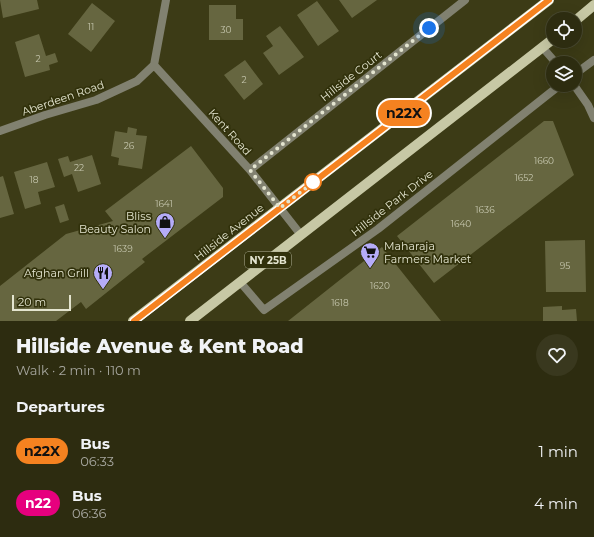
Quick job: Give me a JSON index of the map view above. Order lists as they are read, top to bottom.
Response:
{
  "streets": {
    "main road": ["Hillside Avenue", "NY 25B"],
    "street": [
      "Hillside Court",
      "Aberdeen Road",
      "Kent Road",
      "Hillside Park Drive"
    ]
  },
  "crossings": [
    ["Hillside Court", "Kent Road"],
    ["Aberdeen Road", "Kent Road"],
    ["Kent Road", "Hillside Avenue"],
    ["Kent Road", "NY 25B"],
    ["Hillside Park Drive", "NY 25B"]
  ],
  "places": {
    "shop": ["Bliss Beauty Salon"],
    "supermarket": ["Maharaja Farmers Market"],
    "restaurant": ["Afghan Grill"]
  },
  "lines": ["bus line n22X"],
  "house_numbers": [
    "11",
    "30",
    "2",
    "2",
    "26",
    "1660",
    "22",
    "1652",
    "18",
    "1641",
    "1636",
    "1640",
    "1639",
    "95",
    "1620",
    "1618"
  ],
  "scale_bar": "20 m",
  "page": {
    "on_map": "n22X",
    "scale": "20 m",
    "heading": [
      ["Hillside Avenue & Kent Road", "Walk · 2 min · 110 m"],
      "Departures"
    ],
    "list": [
      {
        "mark": "n22X",
        "name": "Bus",
        "note": "06:33",
        "value": "1 min"
      },
      {
        "mark": "n22",
        "name": "Bus",
        "note": "06:36",
        "value": "4 min"
      }
    ]
  }
}
